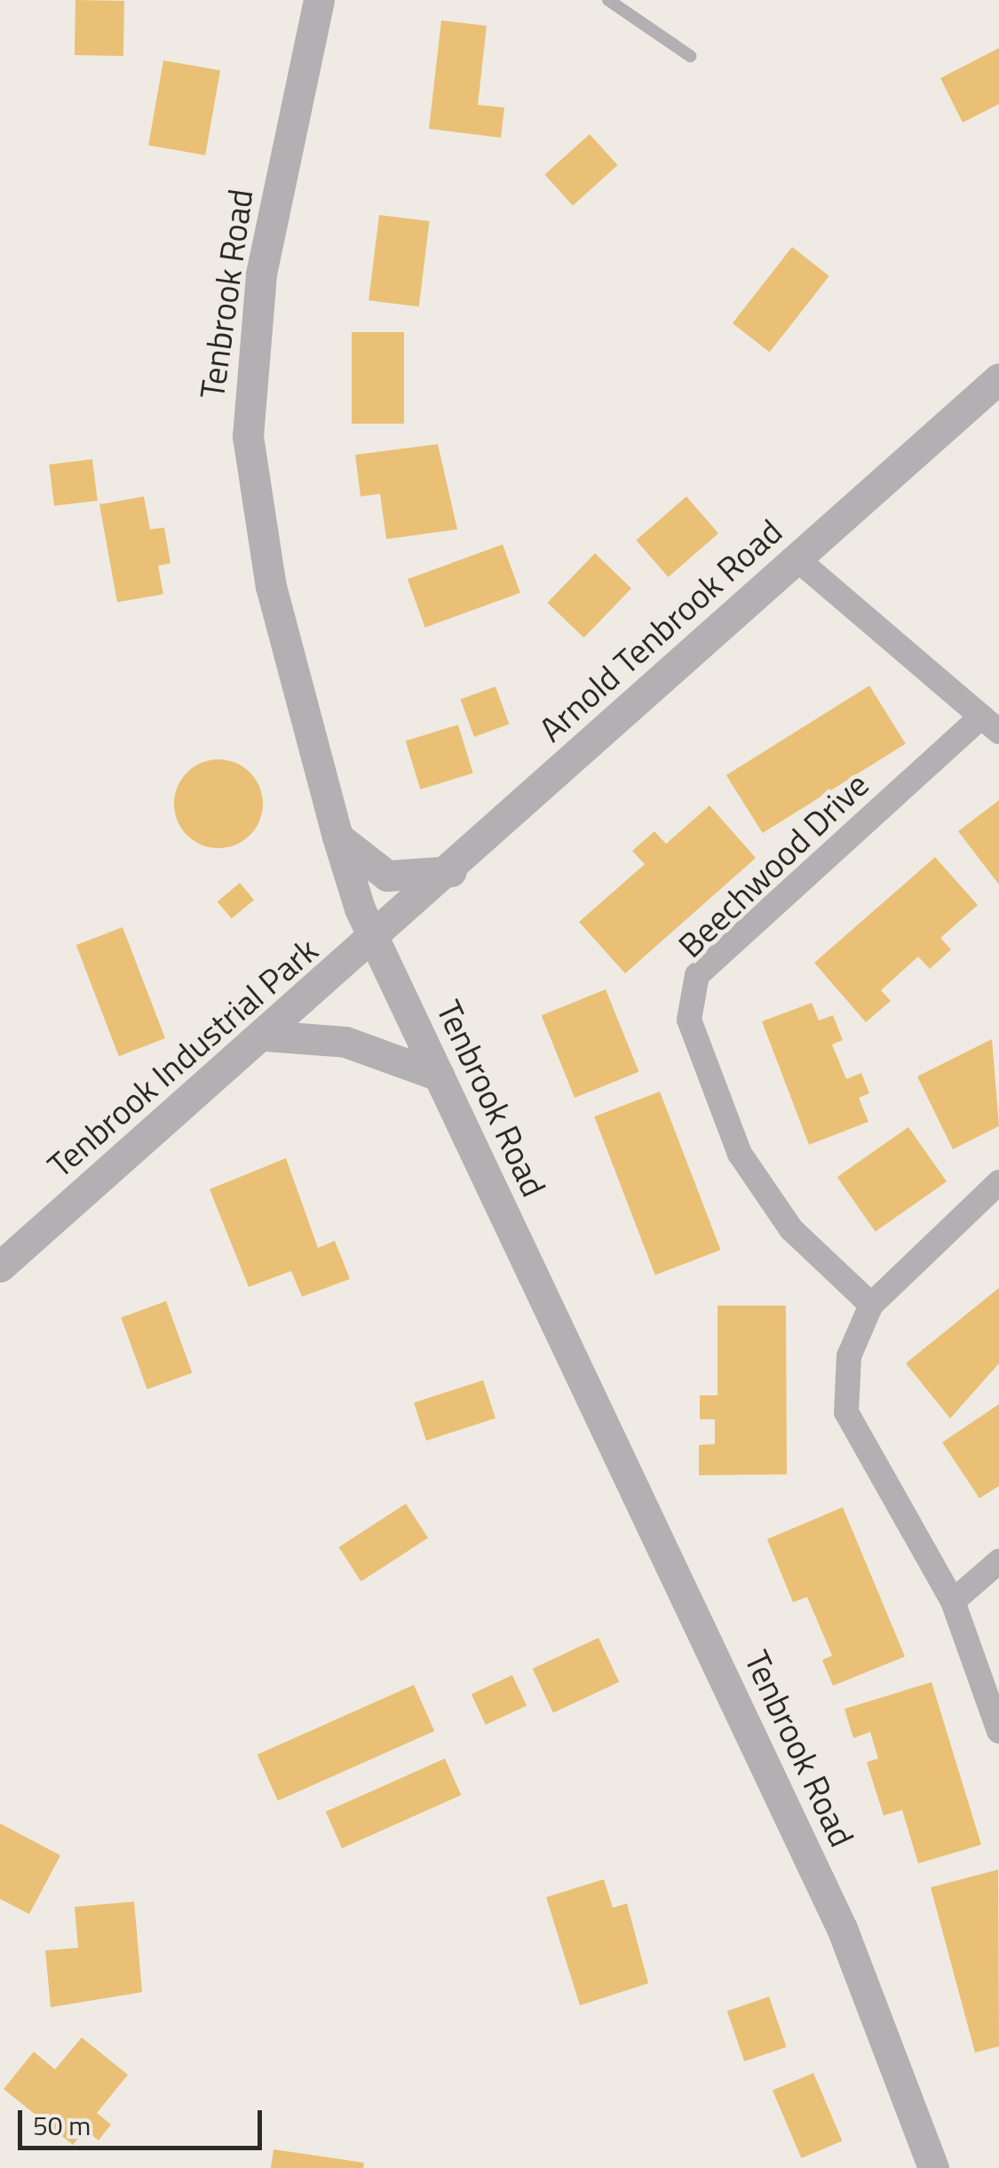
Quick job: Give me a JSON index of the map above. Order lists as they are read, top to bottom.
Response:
{
  "streets": {
    "street": [
      "Tenbrook Road",
      "Arnold Tenbrook Road",
      "Beechwood Drive",
      "Tenbrook Industrial Park"
    ]
  },
  "crossings": [
    ["Tenbrook Road", "Arnold Tenbrook Road"],
    ["Tenbrook Road", "Tenbrook Industrial Park"],
    ["Arnold Tenbrook Road", "Tenbrook Industrial Park"]
  ],
  "scale_bar": "50 m"
}
